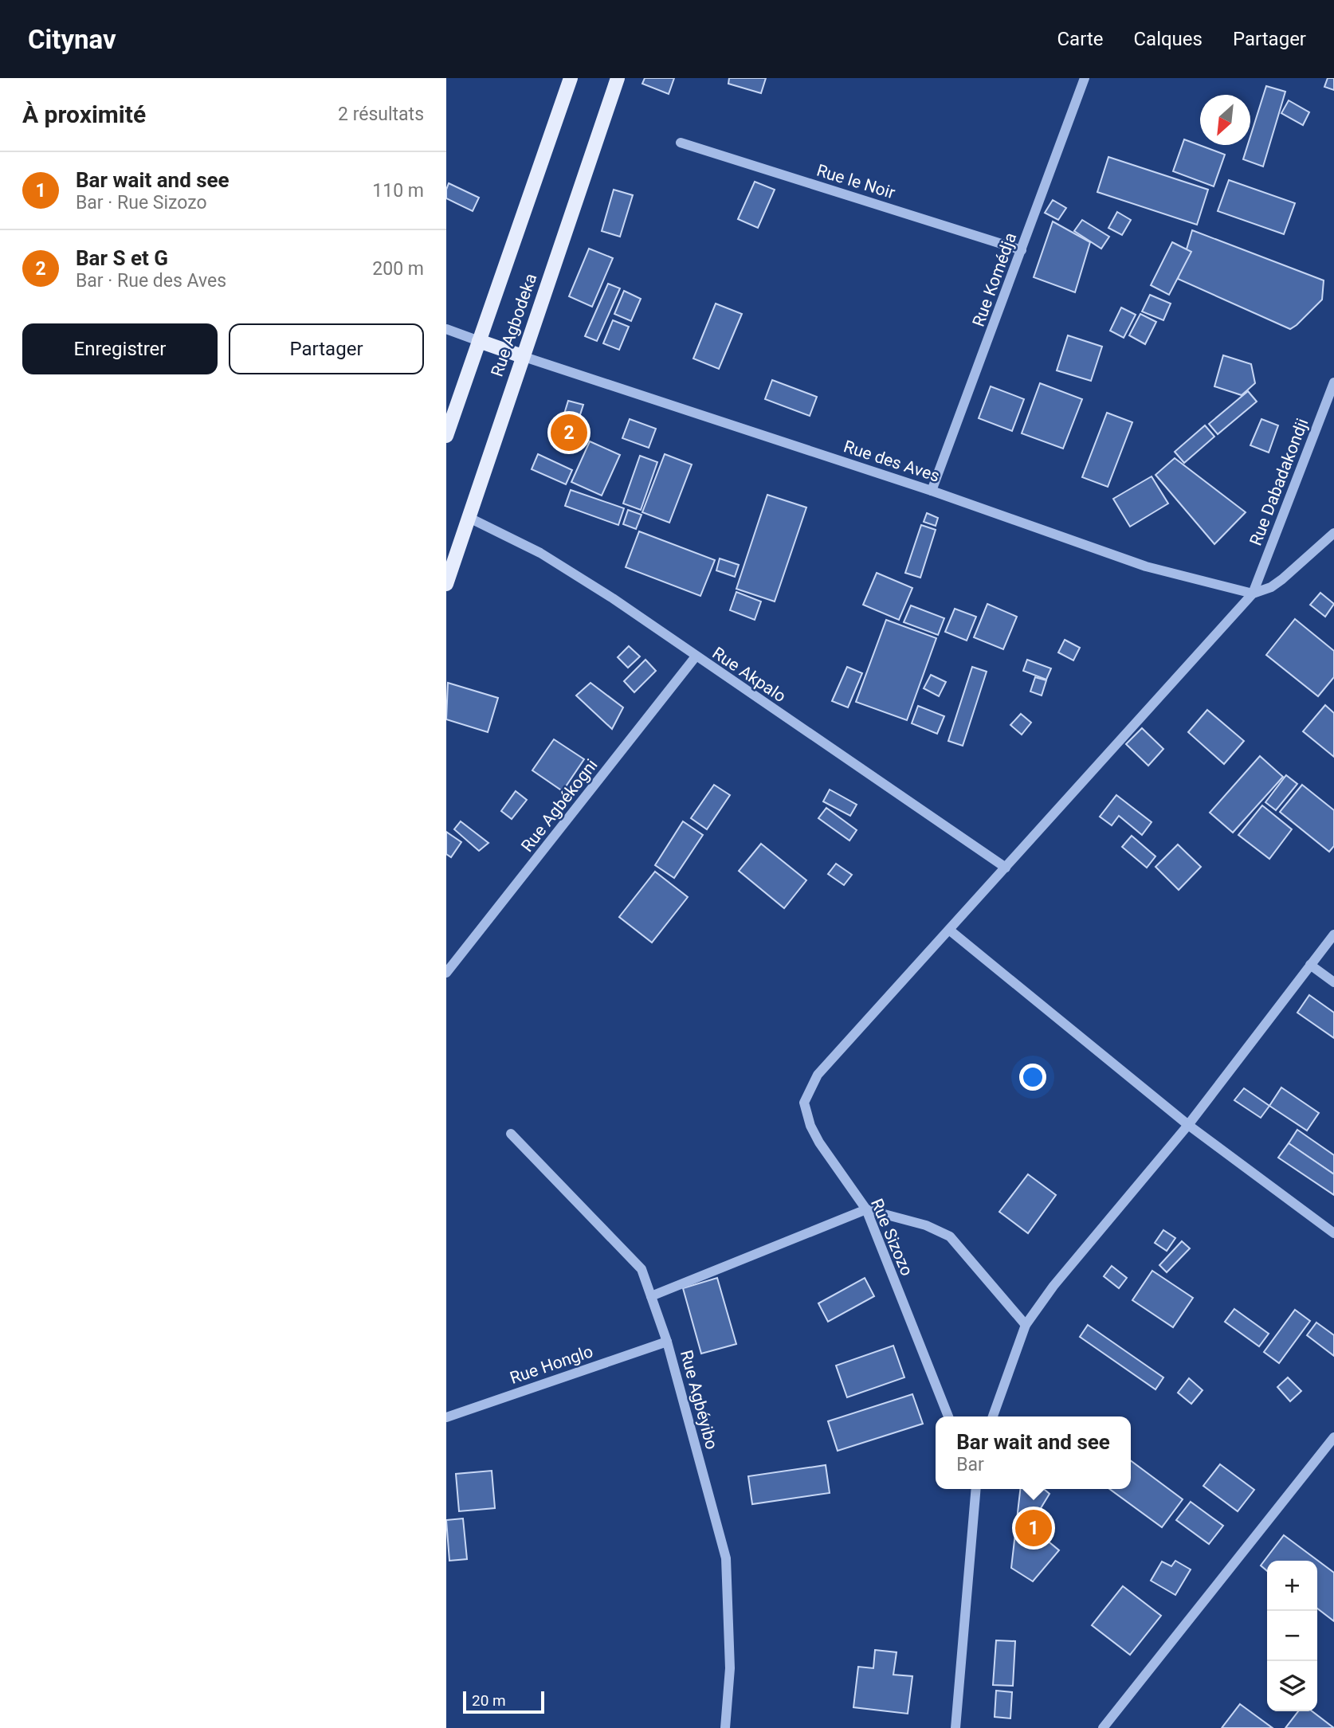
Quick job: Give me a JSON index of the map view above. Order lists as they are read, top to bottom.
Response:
{
  "streets": {
    "main road": ["Rue Agbodeka"],
    "street": [
      "Rue le Noir",
      "Rue Komédja",
      "Rue des Aves",
      "Rue Dabadakondji",
      "Rue Akpalo",
      "Rue Agbékogni",
      "Rue Sizozo",
      "Rue Honglo",
      "Rue Agbéyibo"
    ]
  },
  "crossings": [
    ["Rue le Noir", "Rue Komédja"],
    ["Rue Komédja", "Rue des Aves"],
    ["Rue Agbodeka", "Rue des Aves"],
    ["Rue Agbodeka", "Rue Akpalo"],
    ["Rue des Aves", "Rue Dabadakondji"],
    ["Rue des Aves", "Rue Sizozo"],
    ["Rue Dabadakondji", "Rue Sizozo"],
    ["Rue Akpalo", "Rue Agbékogni"],
    ["Rue Akpalo", "Rue Sizozo"],
    ["Rue Honglo", "Rue Agbéyibo"]
  ],
  "scale_bar": "20 m",
  "north": "bottom left",
  "page": {
    "header": "Citynav",
    "nav": ["Carte", "Calques", "Partager"],
    "heading": ["À proximité", "2 résultats"],
    "list": [
      {
        "mark": "1",
        "name": "Bar wait and see",
        "note": "Bar · Rue Sizozo",
        "value": "110 m"
      },
      {
        "mark": "2",
        "name": "Bar S et G",
        "note": "Bar · Rue des Aves",
        "value": "200 m"
      }
    ],
    "buttons": ["Enregistrer", "Partager"],
    "pins": ["2", "1"],
    "popup": ["Bar wait and see", "Bar"],
    "map_buttons": ["+", "−"],
    "scale": "20 m"
  }
}
